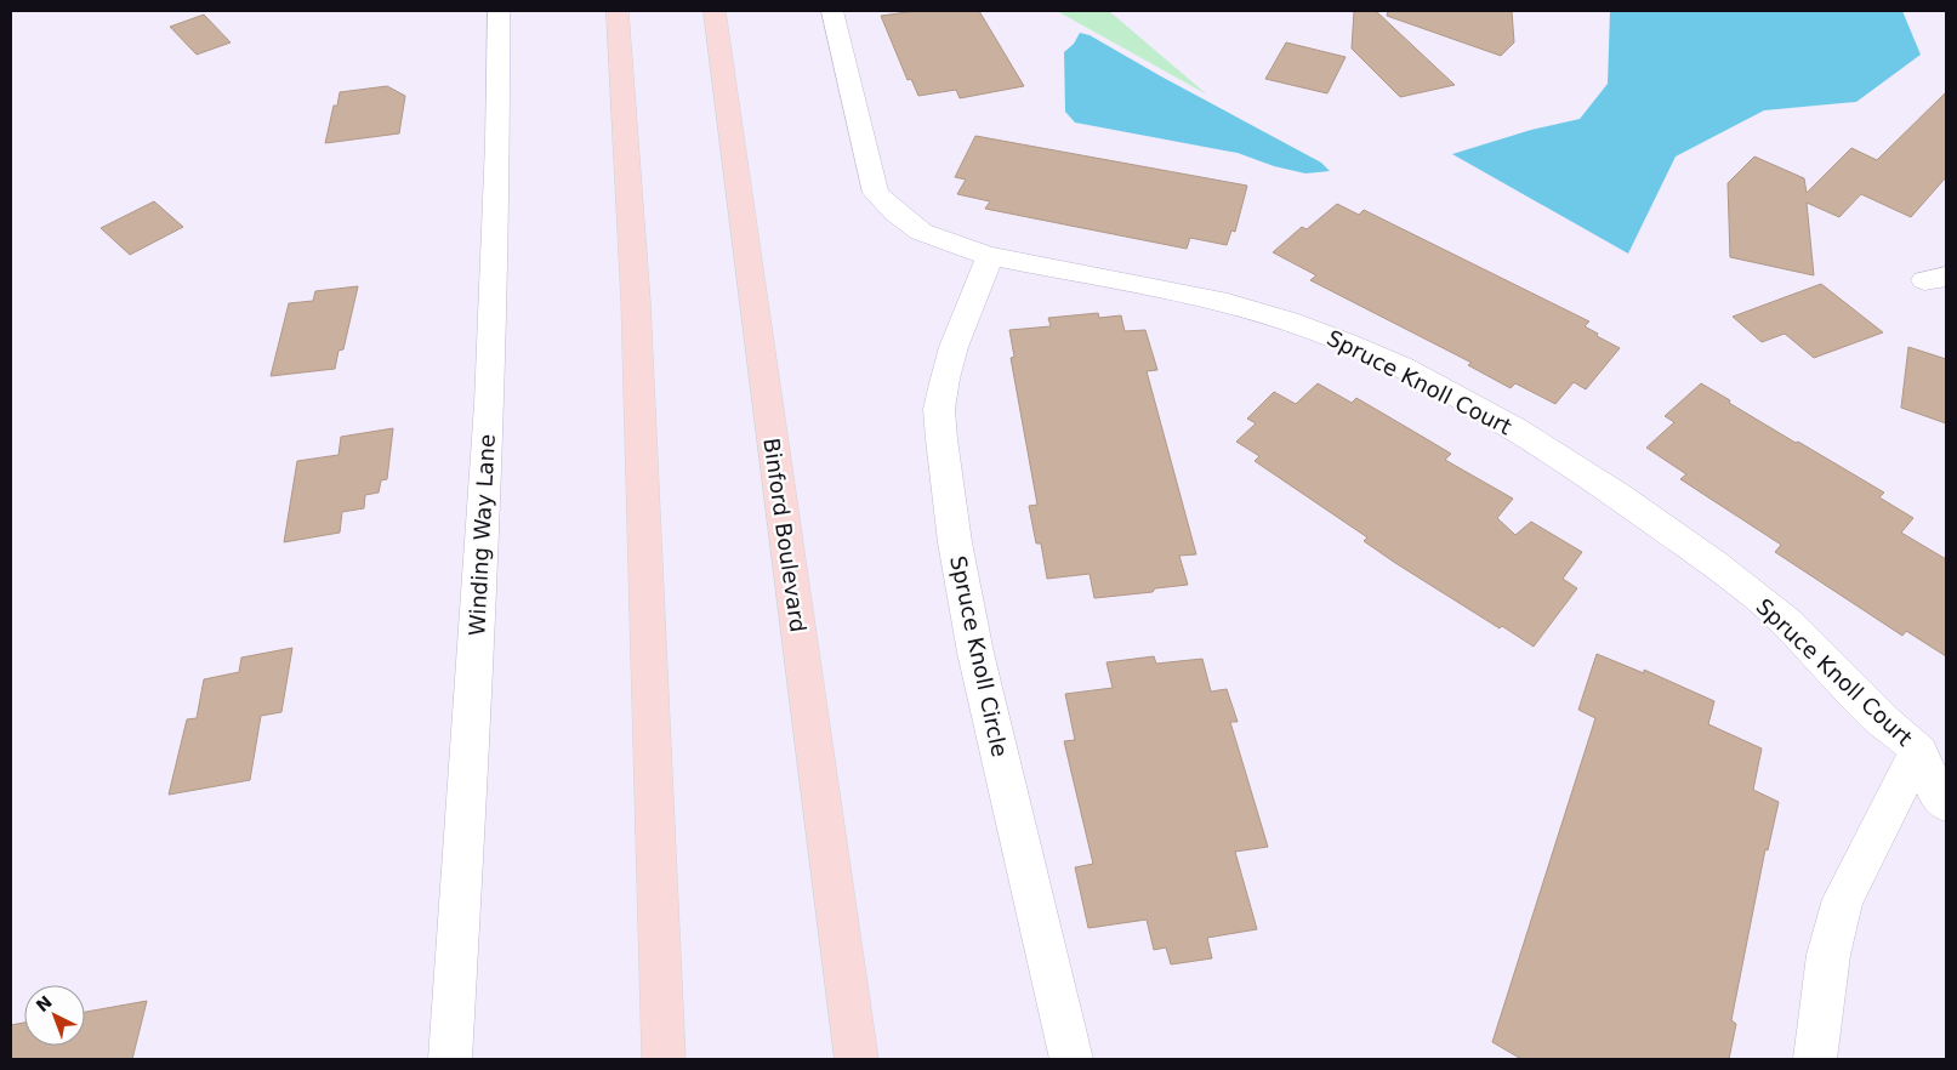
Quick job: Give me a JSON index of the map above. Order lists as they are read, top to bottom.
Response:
{
  "streets": {
    "main road": ["Binford Boulevard"],
    "street": ["Spruce Knoll Court", "Winding Way Lane", "Spruce Knoll Circle"]
  },
  "crossings": [
    ["Spruce Knoll Court", "Spruce Knoll Circle"]
  ],
  "north": "top left"
}
